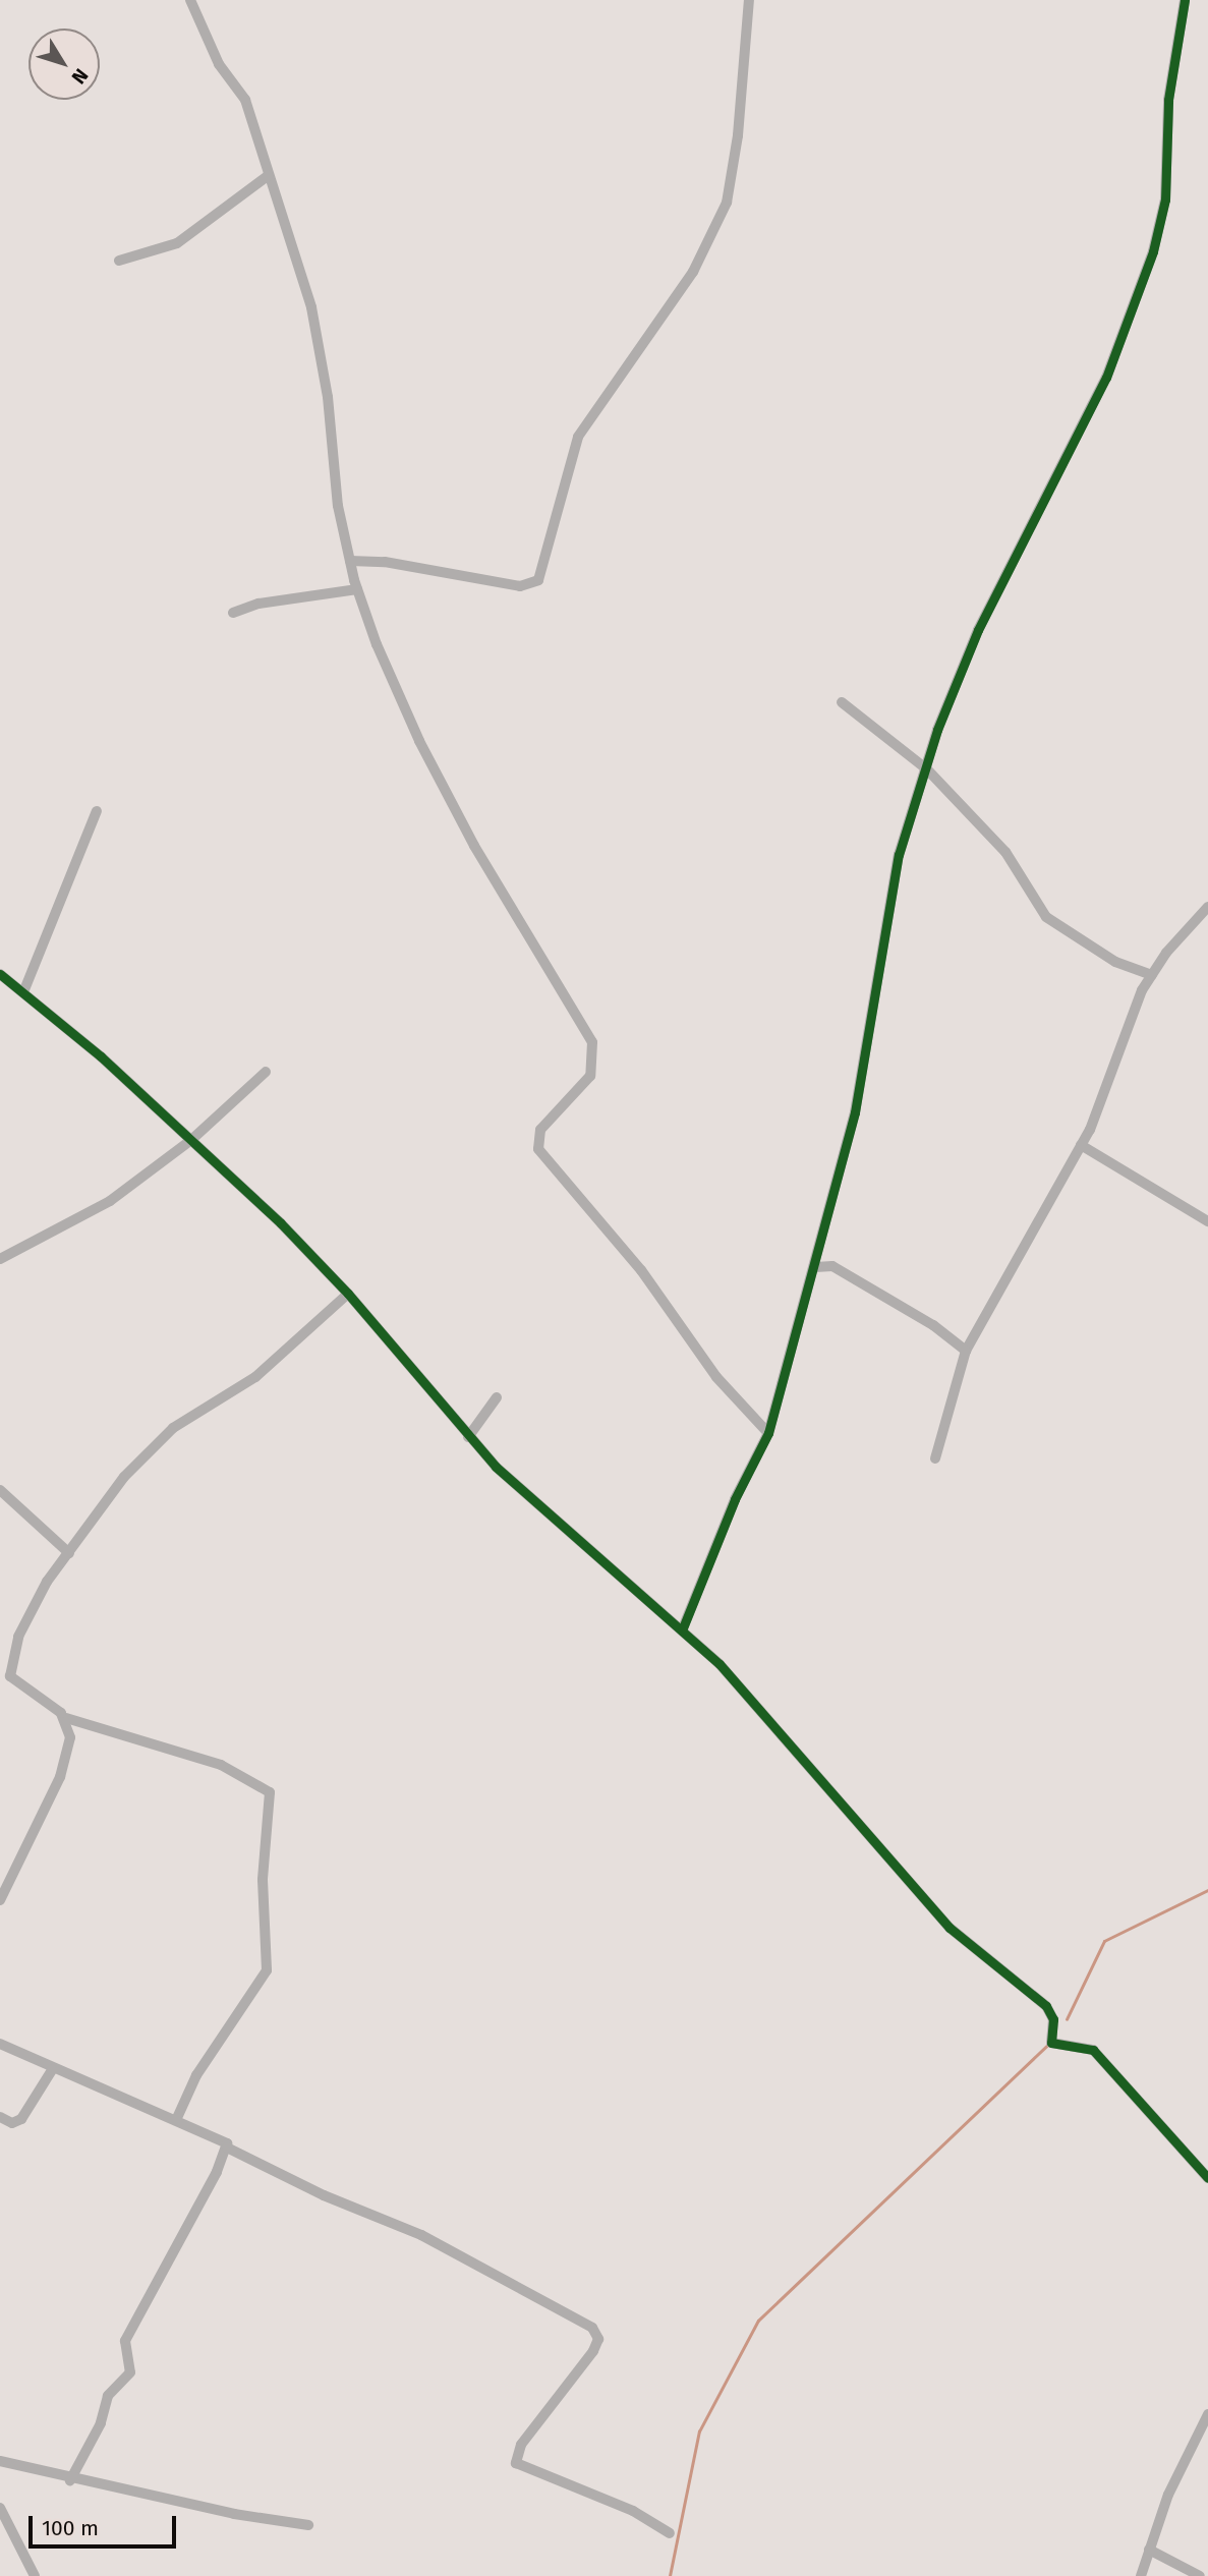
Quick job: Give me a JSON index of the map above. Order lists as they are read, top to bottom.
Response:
{
  "scale_bar": "100 m",
  "north": "bottom right"
}
